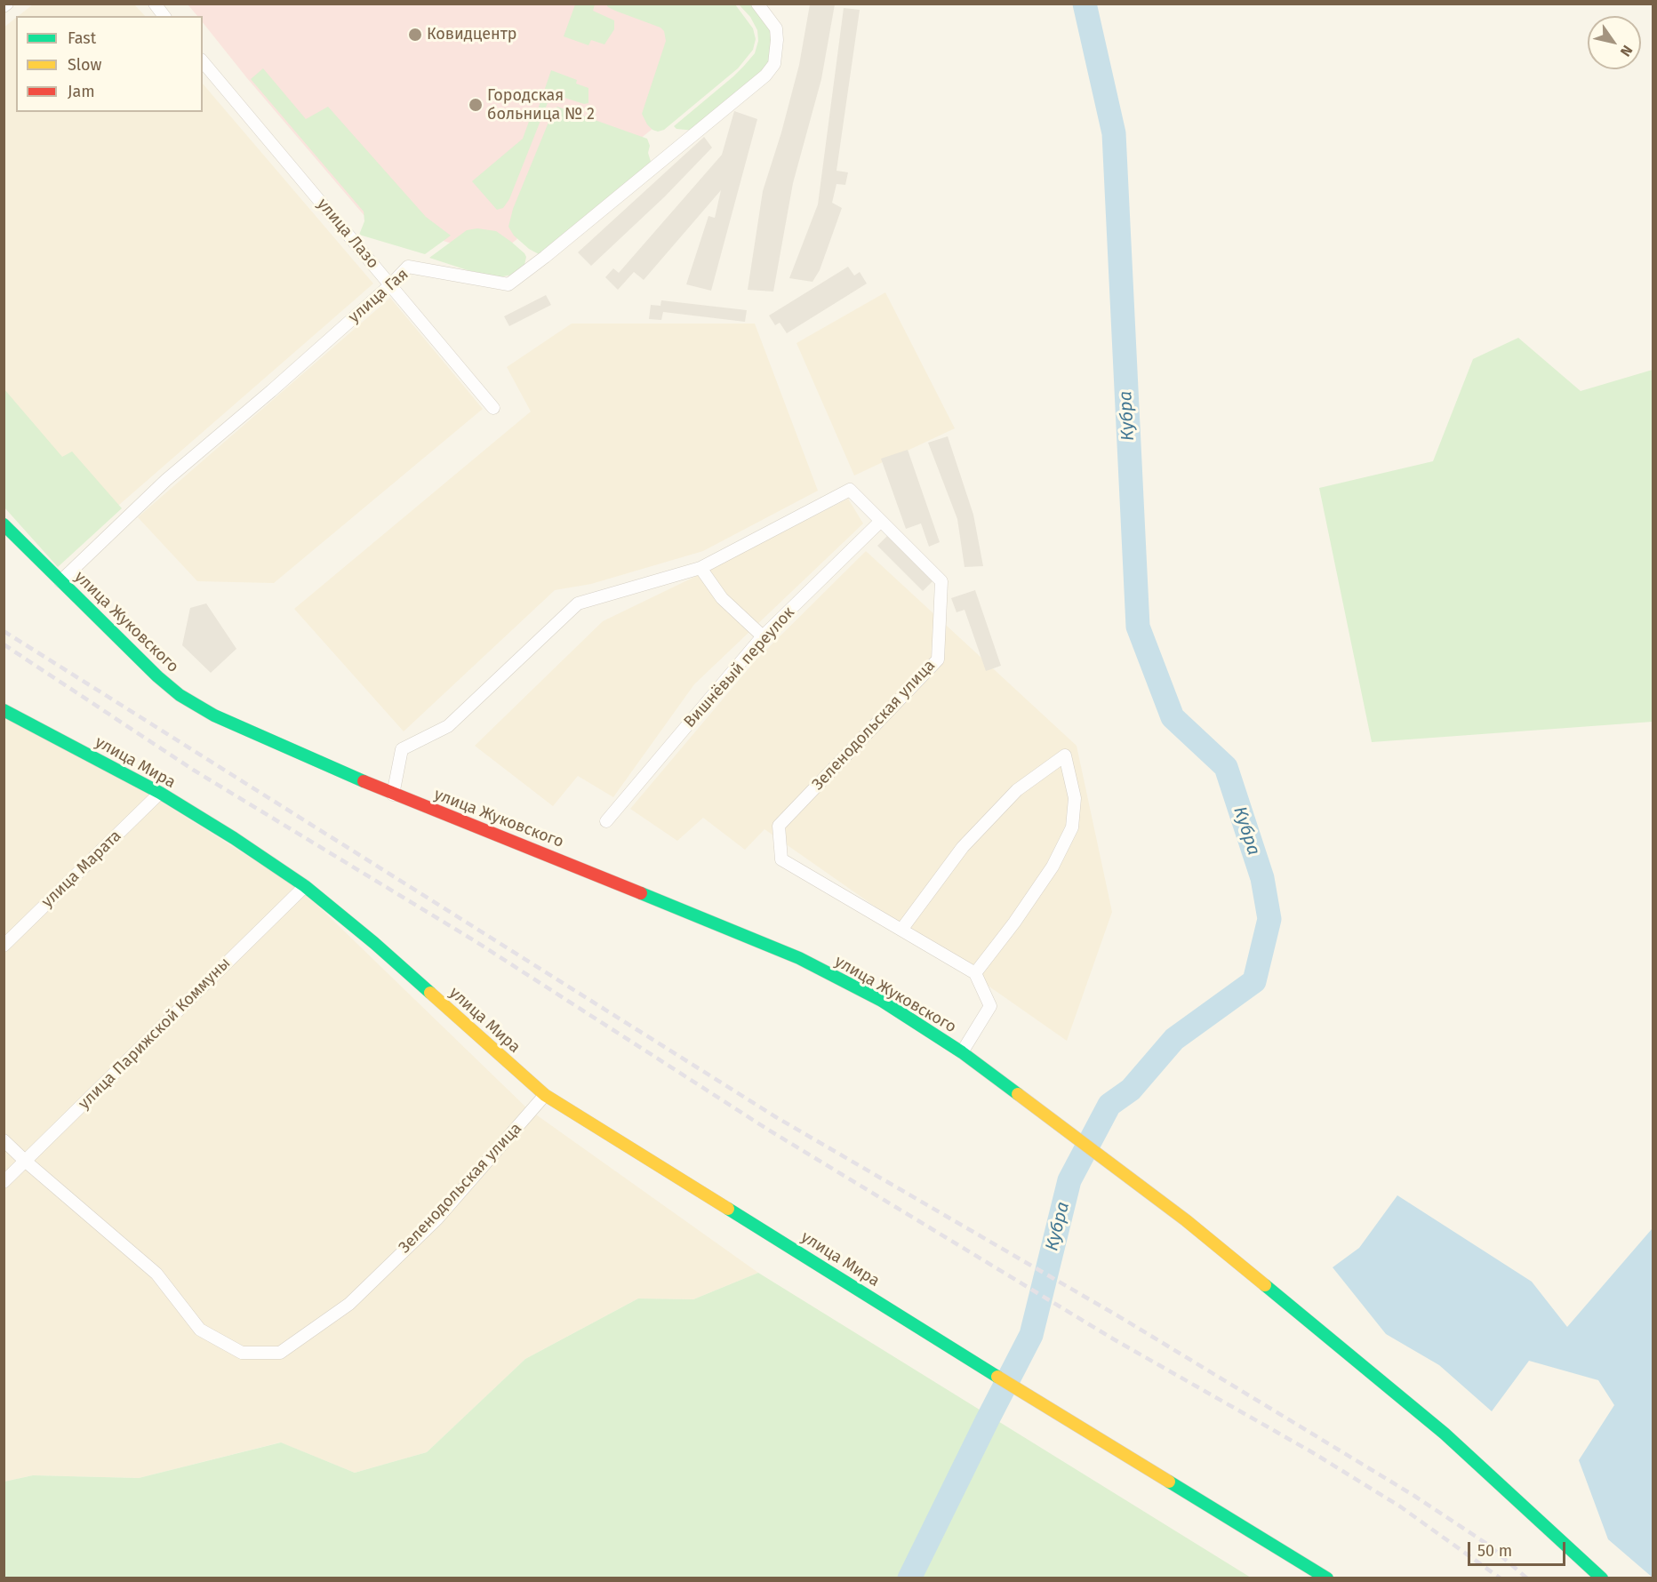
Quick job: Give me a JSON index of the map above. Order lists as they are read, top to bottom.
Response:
{
  "streets": {
    "main road": ["улица Жуковского", "улица Мира"],
    "street": [
      "улица Лазо",
      "улица Гая",
      "Вишнёвый переулок",
      "Зеленодольская улица",
      "улица Марата",
      "улица Парижской Коммуны"
    ]
  },
  "crossings": [
    ["улица Лазо", "улица Гая"],
    ["улица Гая", "улица Жуковского"],
    ["Вишнёвый переулок", "Зеленодольская улица"],
    ["Зеленодольская улица", "улица Мира"],
    ["Зеленодольская улица", "улица Парижской Коммуны"],
    ["улица Мира", "улица Марата"],
    ["улица Мира", "улица Парижской Коммуны"]
  ],
  "water": ["Кубра"],
  "places": ["Ковидцентр", "Городская больница № 2"],
  "legend": ["Fast", "Slow", "Jam"],
  "scale_bar": "50 m",
  "north": "bottom right"
}
